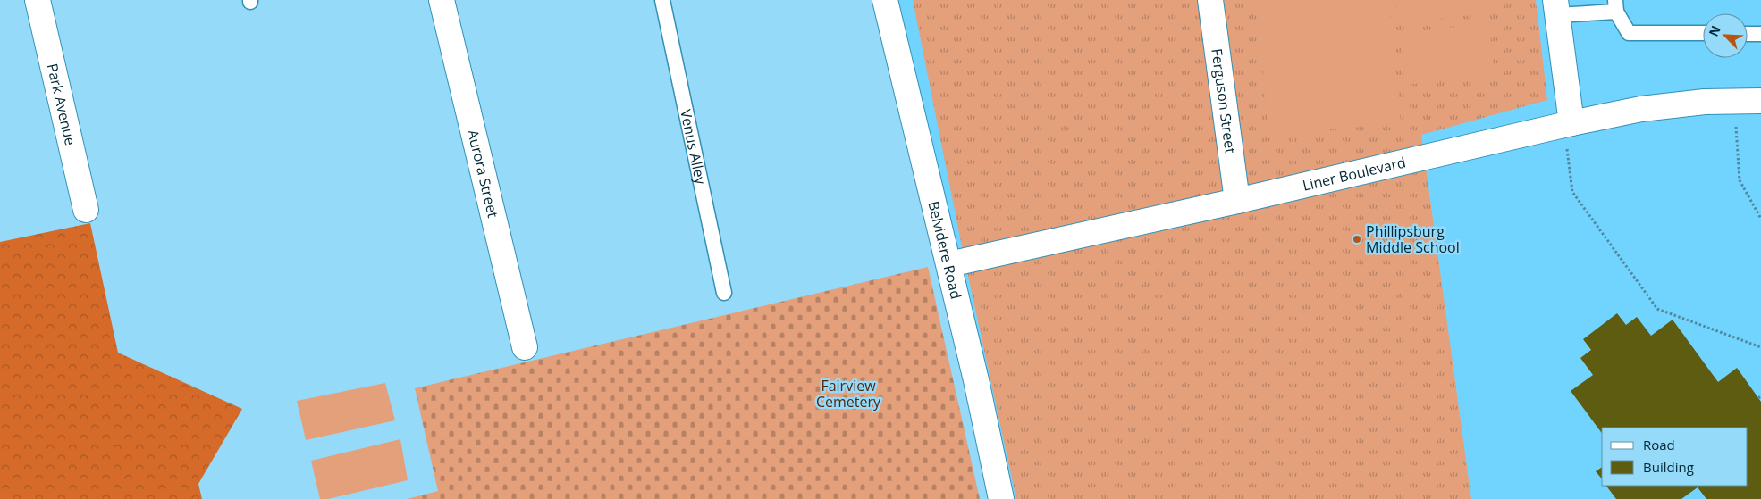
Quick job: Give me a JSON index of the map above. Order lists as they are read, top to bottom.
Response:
{
  "streets": {
    "street": [
      "Ferguson Street",
      "Park Avenue",
      "Aurora Street",
      "Liner Boulevard",
      "Belvidere Road"
    ],
    "lane": ["Venus Alley"]
  },
  "crossings": [
    ["Ferguson Street", "Liner Boulevard"],
    ["Liner Boulevard", "Belvidere Road"]
  ],
  "parks": ["Fairview Cemetery"],
  "places": ["Phillipsburg Middle School"],
  "legend": ["Road", "Building"],
  "north": "top left"
}
